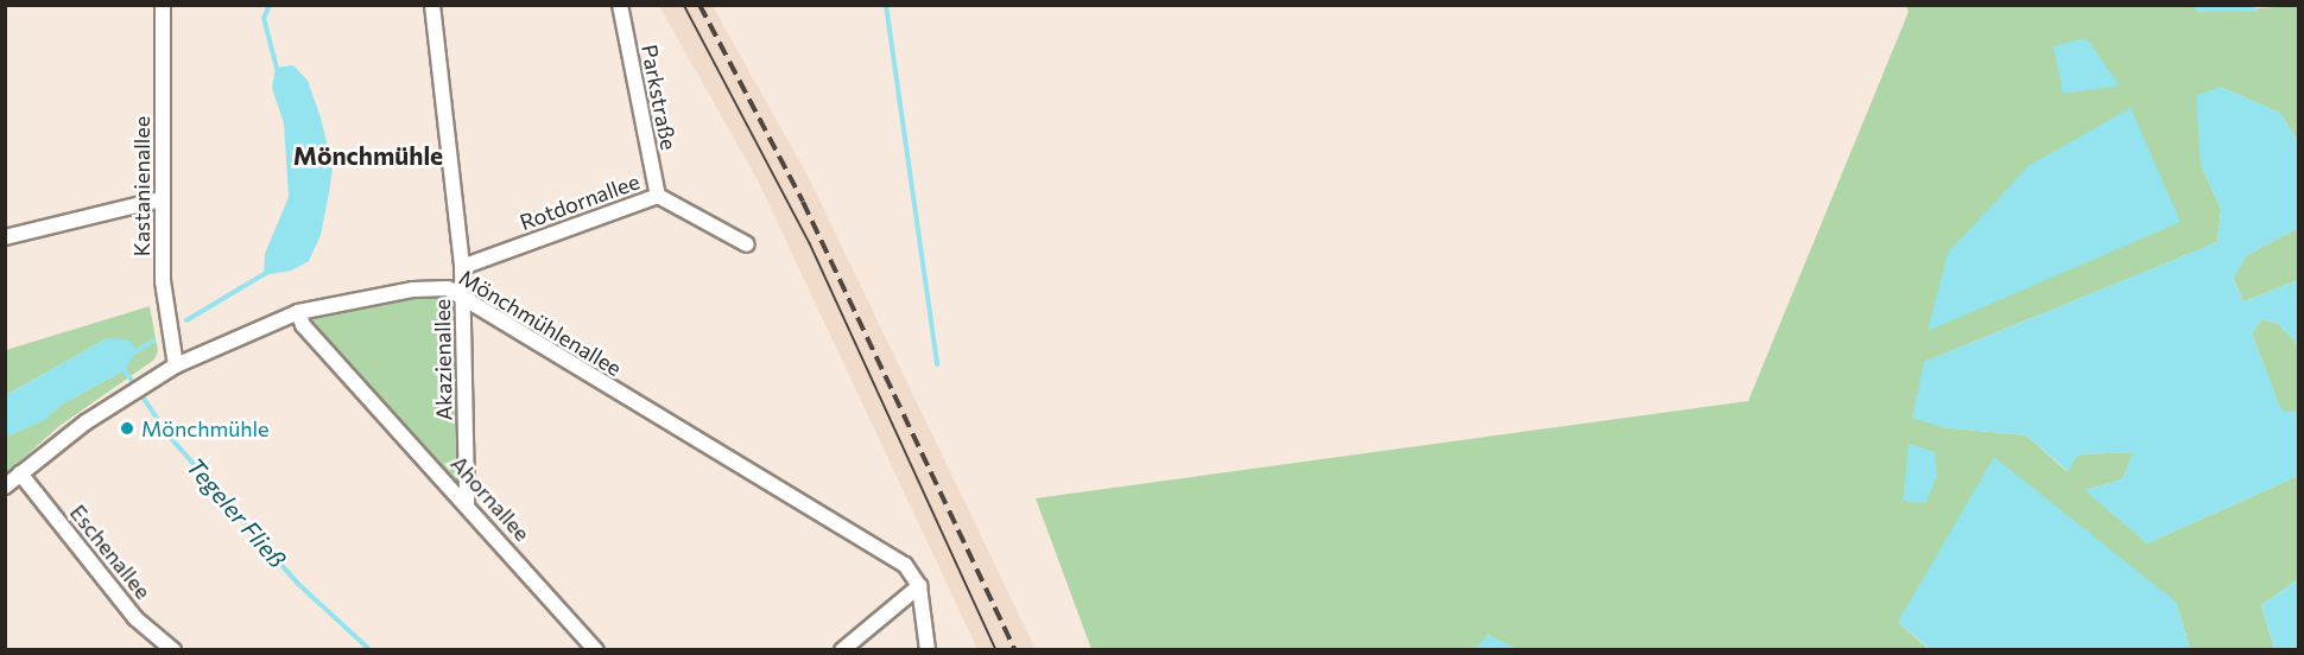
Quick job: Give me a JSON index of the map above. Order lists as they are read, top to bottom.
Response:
{
  "streets": {
    "street": [
      "Parkstraße",
      "Kastanienallee",
      "Rotdornallee",
      "Mönchmühlenallee",
      "Akazienallee",
      "Ahornallee",
      "Eschenallee"
    ]
  },
  "crossings": [
    ["Parkstraße", "Rotdornallee"],
    ["Kastanienallee", "Mönchmühlenallee"],
    ["Rotdornallee", "Akazienallee"],
    ["Mönchmühlenallee", "Akazienallee"],
    ["Mönchmühlenallee", "Ahornallee"],
    ["Mönchmühlenallee", "Eschenallee"],
    ["Akazienallee", "Ahornallee"]
  ],
  "districts": ["Mönchmühle"],
  "water": ["Tegeler Fließ"],
  "places": ["Mönchmühle"]
}
